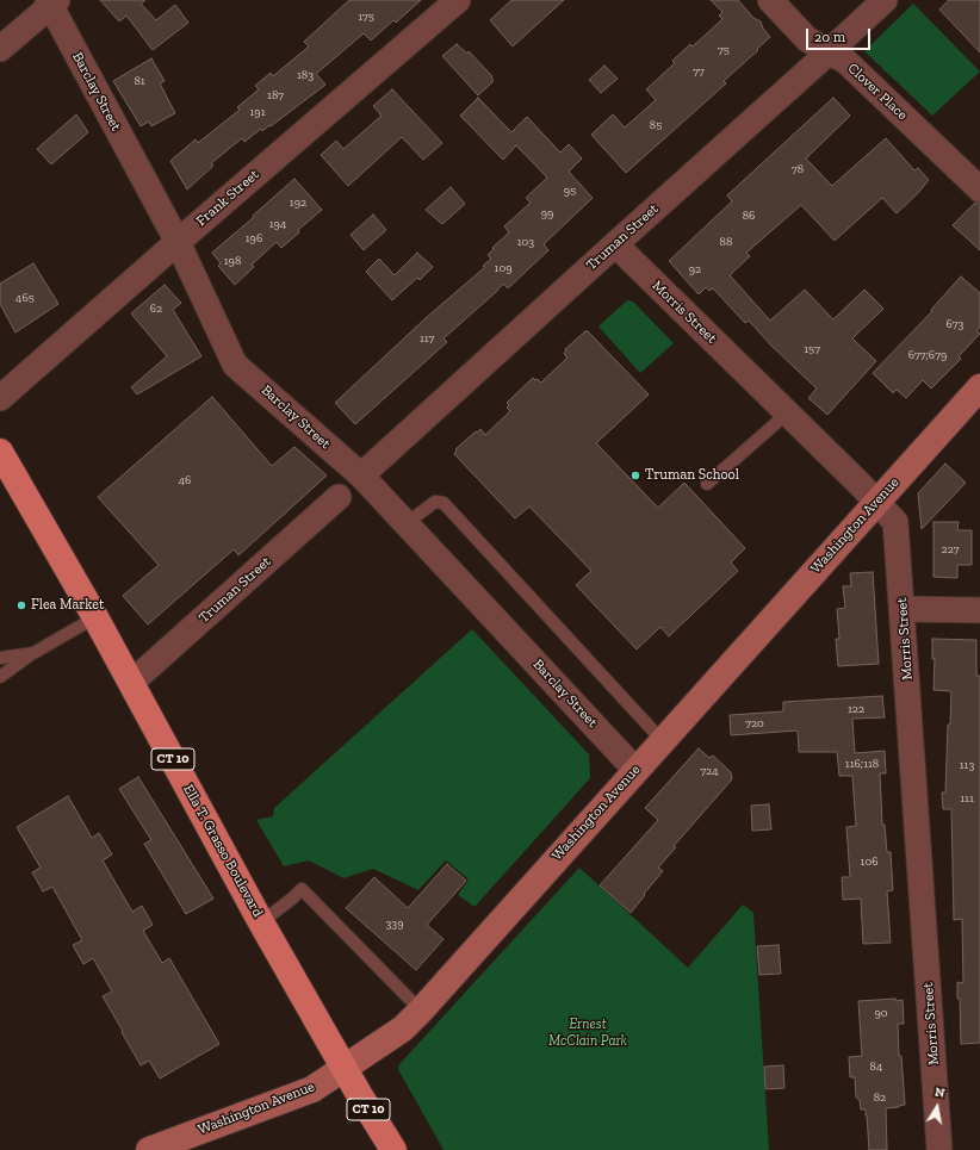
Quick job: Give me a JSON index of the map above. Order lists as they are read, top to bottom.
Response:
{
  "streets": {
    "main road": ["Washington Avenue", "CT 10", "Ella T. Grasso Boulevard"],
    "street": [
      "Barclay Street",
      "Clover Place",
      "Frank Street",
      "Truman Street",
      "Morris Street"
    ]
  },
  "crossings": [
    ["Barclay Street", "Frank Street"],
    ["Barclay Street", "Truman Street"],
    ["Barclay Street", "Washington Avenue"],
    ["Clover Place", "Truman Street"],
    ["Truman Street", "Morris Street"],
    ["Truman Street", "Ella T. Grasso Boulevard"],
    ["Morris Street", "Washington Avenue"],
    ["Washington Avenue", "Ella T. Grasso Boulevard"]
  ],
  "parks": ["Ernest McClain Park"],
  "places": ["Truman School", "Flea Market"],
  "house_numbers": [
    "175",
    "75",
    "77",
    "183",
    "81",
    "187",
    "191",
    "85",
    "78",
    "95",
    "192",
    "99",
    "86",
    "194",
    "196",
    "103",
    "88",
    "198",
    "109",
    "92",
    "465",
    "62",
    "673",
    "117",
    "157",
    "677;679",
    "46",
    "227",
    "122",
    "720",
    "116;118",
    "113",
    "724",
    "111",
    "106",
    "339",
    "90",
    "84",
    "82"
  ],
  "scale_bar": "20 m",
  "north": "top"
}
